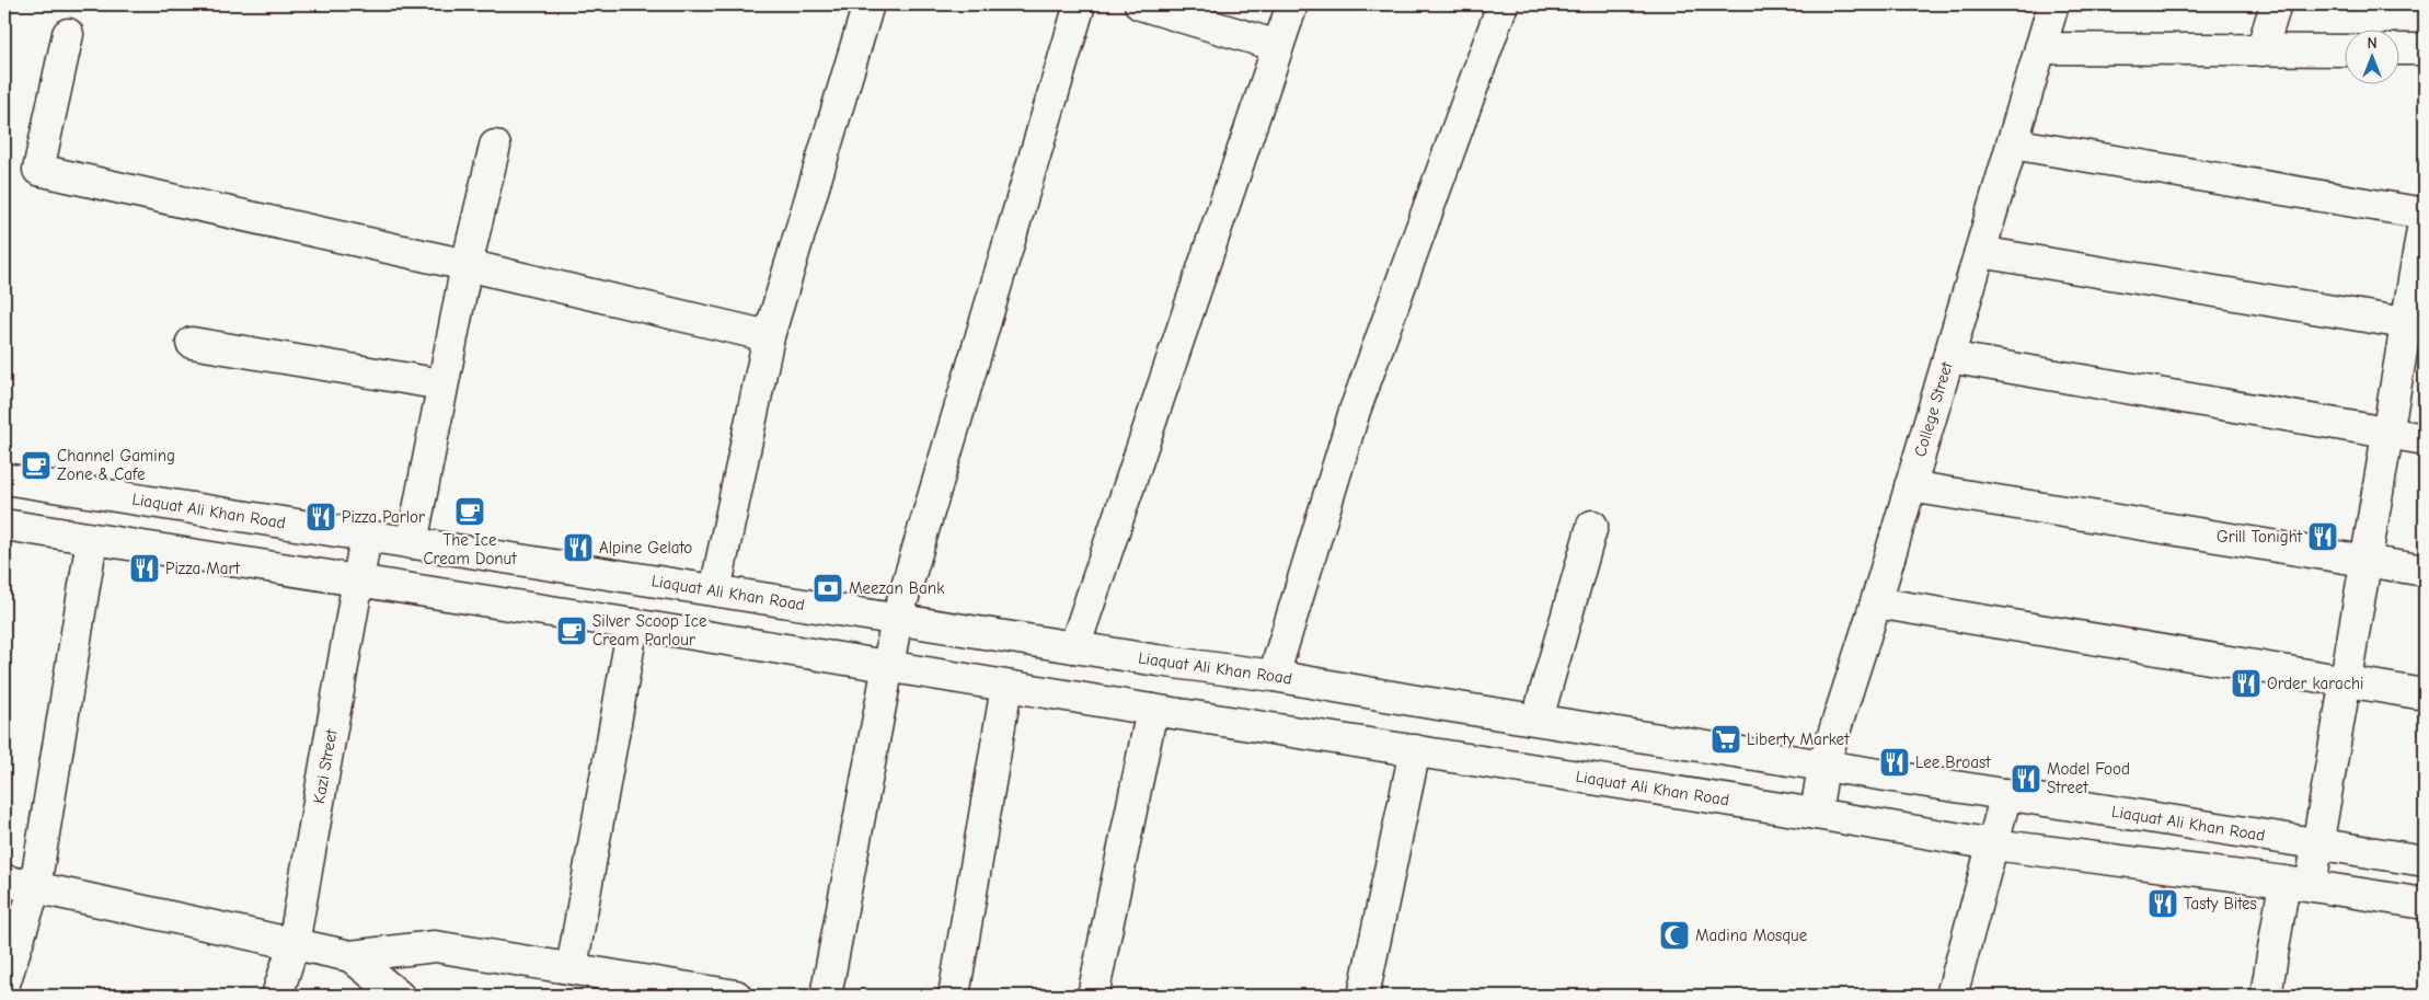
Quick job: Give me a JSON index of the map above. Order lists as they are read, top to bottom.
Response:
{
  "streets": {
    "street": ["College Street", "Liaquat Ali Khan Road", "Kazi Street"]
  },
  "crossings": [
    ["College Street", "Liaquat Ali Khan Road"],
    ["Liaquat Ali Khan Road", "Kazi Street"]
  ],
  "places": {
    "cafe": ["Channel Gaming Zone & Cafe", "The Ice Cream Donut", "Silver Scoop Ice Cream Parlour"],
    "restaurant": [
      "Pizza Parlor",
      "Grill Tonight",
      "Alpine Gelato",
      "Pizza Mart",
      "Order karachi",
      "Lee Broast",
      "Model Food Street",
      "Tasty Bites"
    ],
    "bank": ["Meezan Bank"],
    "supermarket": ["Liberty Market"],
    "mosque": ["Madina Mosque"]
  },
  "north": "top"
}
